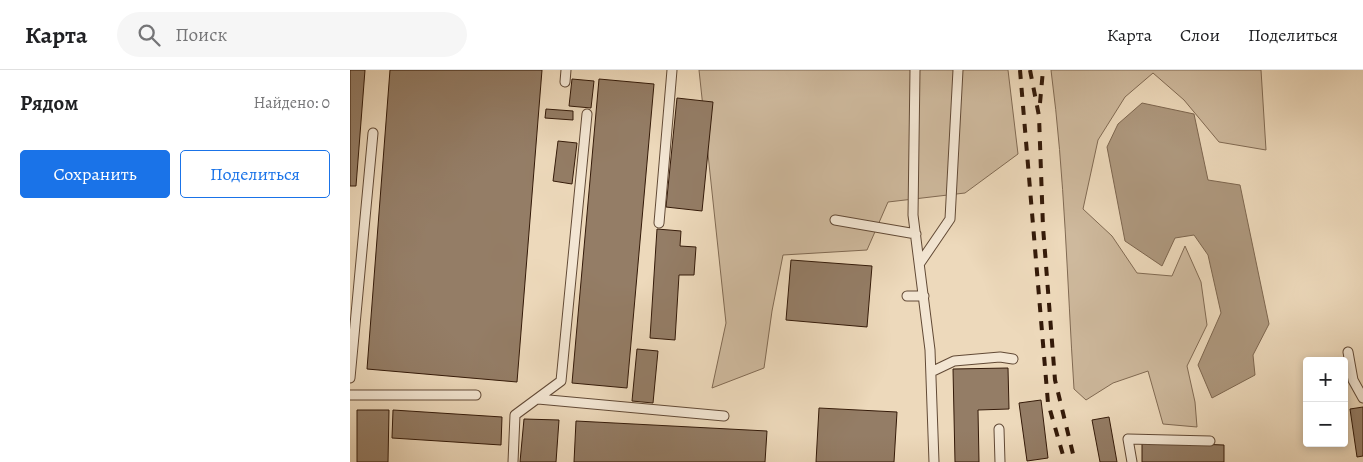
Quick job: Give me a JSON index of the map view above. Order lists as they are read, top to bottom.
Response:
{
  "page": {
    "header": "Карта",
    "search": "Поиск",
    "nav": ["Карта", "Слои", "Поделиться"],
    "heading": ["Рядом", "Найдено: 0"],
    "buttons": ["Сохранить", "Поделиться"],
    "map_buttons": ["+", "−"]
  }
}
